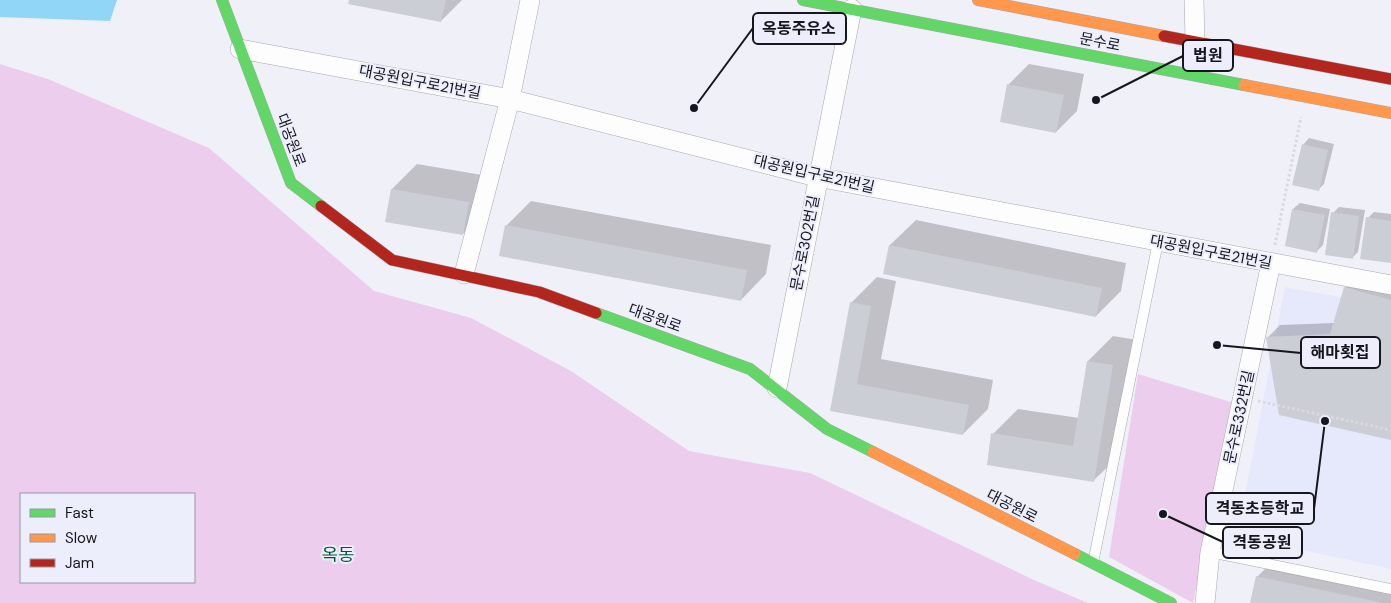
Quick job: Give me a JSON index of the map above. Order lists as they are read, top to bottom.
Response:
{
  "streets": {
    "street": [
      "문수로",
      "대공원입구로21번길",
      "대공원로",
      "문수로302번길",
      "문수로332번길"
    ]
  },
  "crossings": [
    ["문수로", "문수로302번길"],
    ["대공원입구로21번길", "대공원로"],
    ["대공원입구로21번길", "문수로302번길"],
    ["대공원입구로21번길", "문수로332번길"],
    ["대공원로", "문수로302번길"]
  ],
  "districts": ["옥동"],
  "places": [
    "법원",
    "옥동주유소",
    "해마횟집",
    "격동초등학교",
    "격동공원"
  ],
  "legend": ["Fast", "Slow", "Jam"]
}
